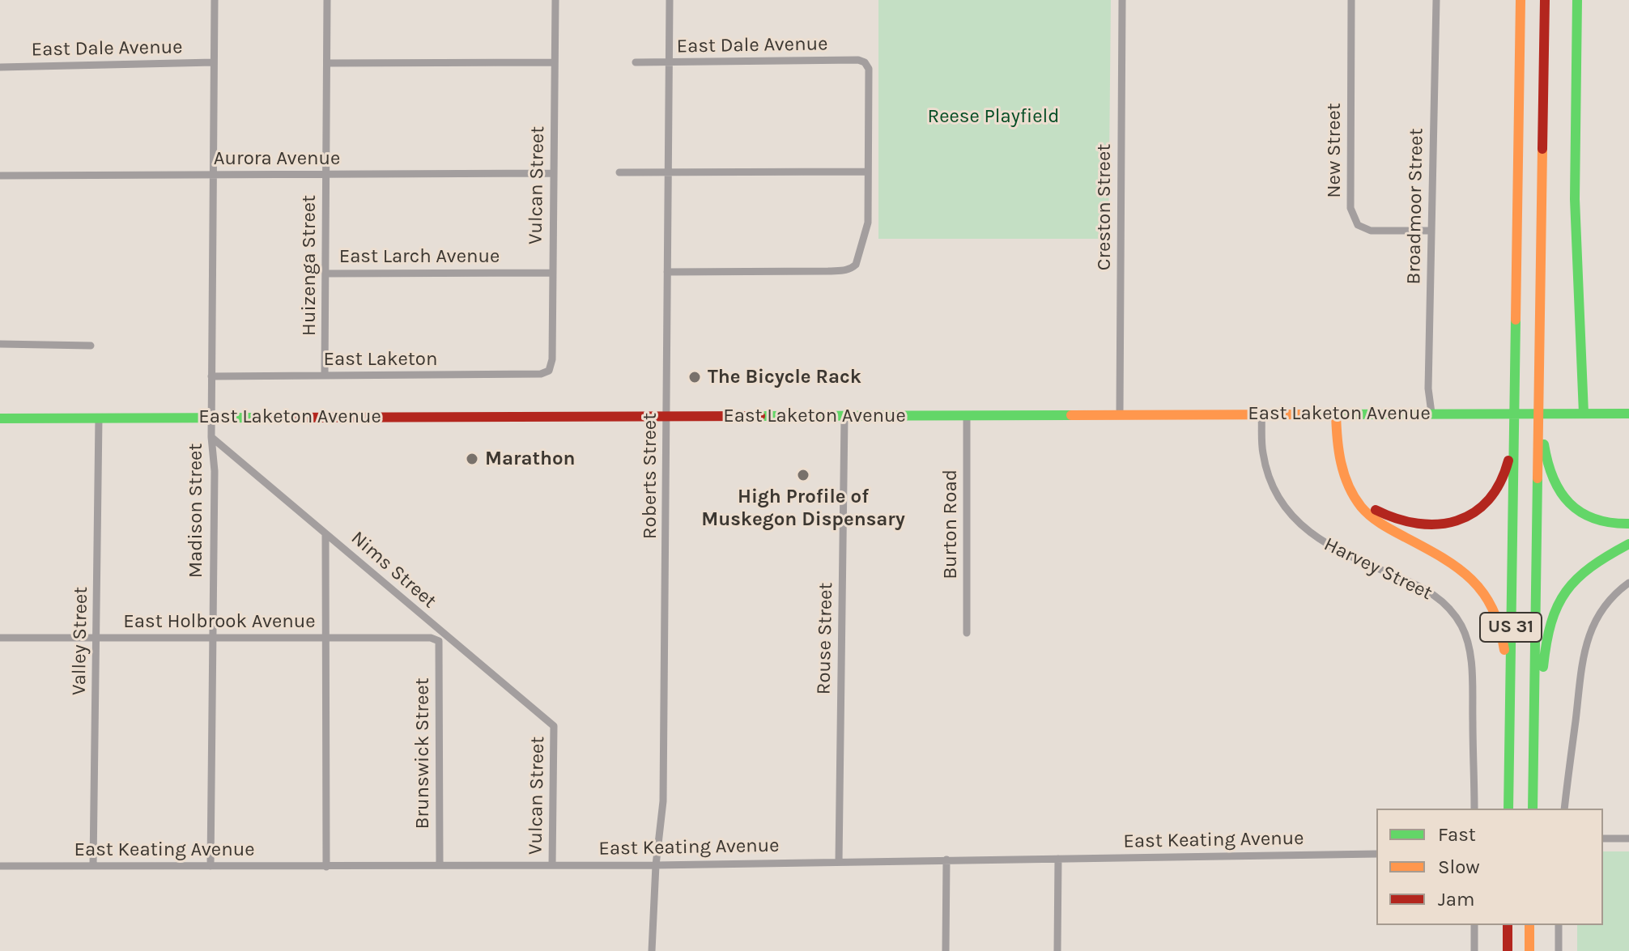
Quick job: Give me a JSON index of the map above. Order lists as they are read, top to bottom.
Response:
{
  "streets": {
    "main road": ["East Laketon Avenue", "US 31"],
    "street": [
      "East Dale Avenue",
      "New Street",
      "Aurora Avenue",
      "Vulcan Street",
      "Broadmoor Street",
      "Creston Street",
      "East Larch Avenue",
      "Huizenga Street",
      "East Laketon",
      "Roberts Street",
      "Madison Street",
      "Burton Road",
      "Harvey Street",
      "Nims Street",
      "East Holbrook Avenue",
      "Rouse Street",
      "Valley Street",
      "Brunswick Street",
      "East Keating Avenue"
    ]
  },
  "crossings": [
    ["East Dale Avenue", "Roberts Street"],
    ["East Dale Avenue", "Madison Street"],
    ["New Street", "Broadmoor Street"],
    ["Aurora Avenue", "Vulcan Street"],
    ["Aurora Avenue", "Huizenga Street"],
    ["Aurora Avenue", "Madison Street"],
    ["Vulcan Street", "East Larch Avenue"],
    ["Vulcan Street", "East Laketon"],
    ["Vulcan Street", "Nims Street"],
    ["Vulcan Street", "East Keating Avenue"],
    ["Broadmoor Street", "East Laketon Avenue"],
    ["Creston Street", "East Laketon Avenue"],
    ["East Larch Avenue", "Huizenga Street"],
    ["Huizenga Street", "East Laketon"],
    ["East Laketon", "Madison Street"],
    ["East Laketon Avenue", "Roberts Street"],
    ["East Laketon Avenue", "Madison Street"],
    ["East Laketon Avenue", "Burton Road"],
    ["East Laketon Avenue", "Harvey Street"],
    ["East Laketon Avenue", "Rouse Street"],
    ["East Laketon Avenue", "Valley Street"],
    ["Roberts Street", "East Keating Avenue"],
    ["Madison Street", "Nims Street"],
    ["Madison Street", "East Holbrook Avenue"],
    ["Madison Street", "East Keating Avenue"],
    ["East Holbrook Avenue", "Valley Street"],
    ["East Holbrook Avenue", "Brunswick Street"],
    ["Rouse Street", "East Keating Avenue"],
    ["Valley Street", "East Keating Avenue"],
    ["Brunswick Street", "East Keating Avenue"]
  ],
  "parks": ["Reese Playfield"],
  "places": ["The Bicycle Rack", "Marathon", "High Profile of Muskegon Dispensary"],
  "legend": ["Fast", "Slow", "Jam"]
}
